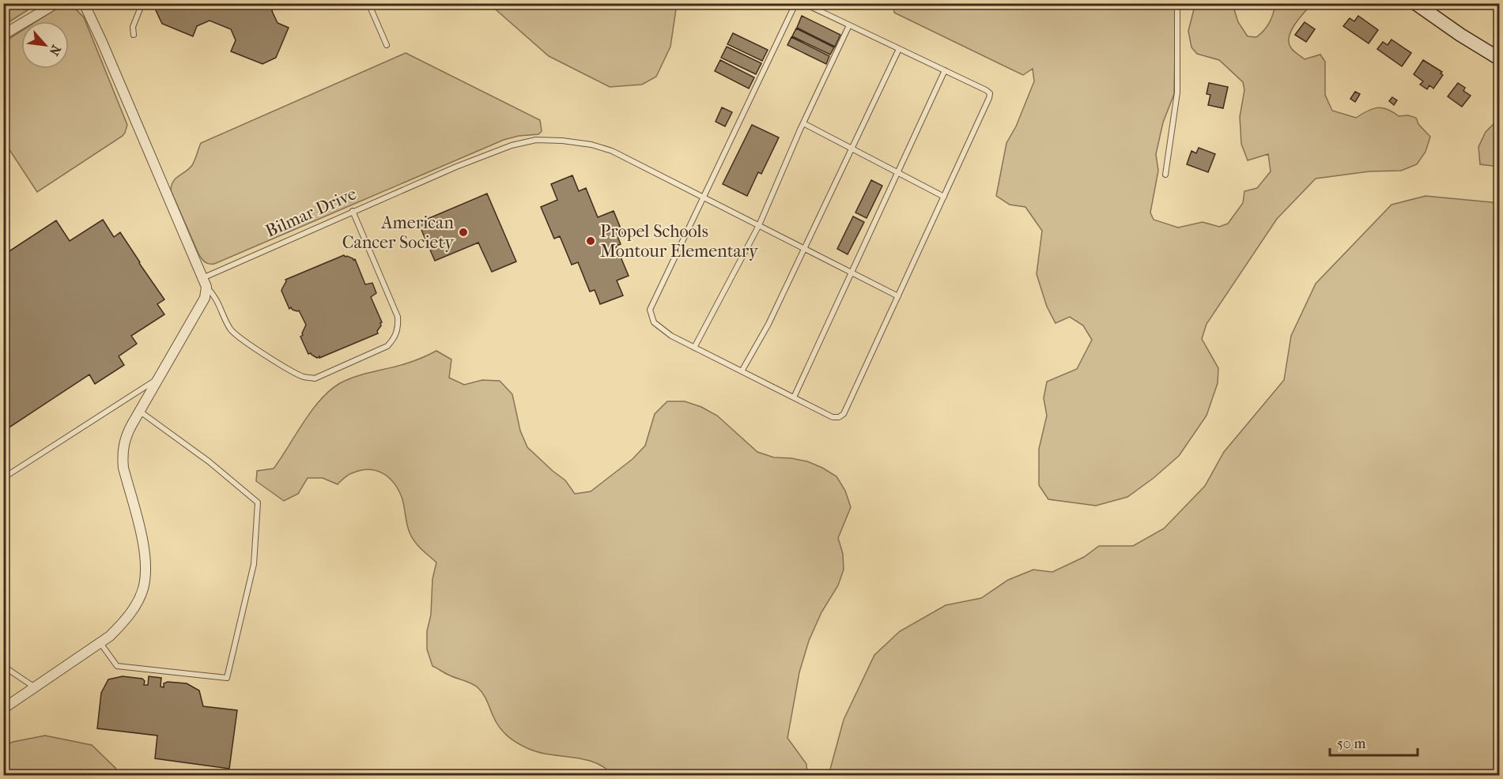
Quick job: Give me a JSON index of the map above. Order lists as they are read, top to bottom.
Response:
{
  "streets": {
    "lane": ["Bilmar Drive"]
  },
  "places": ["American Cancer Society", "Propel Schools Montour Elementary"],
  "scale_bar": "50 m",
  "north": "bottom right"
}
